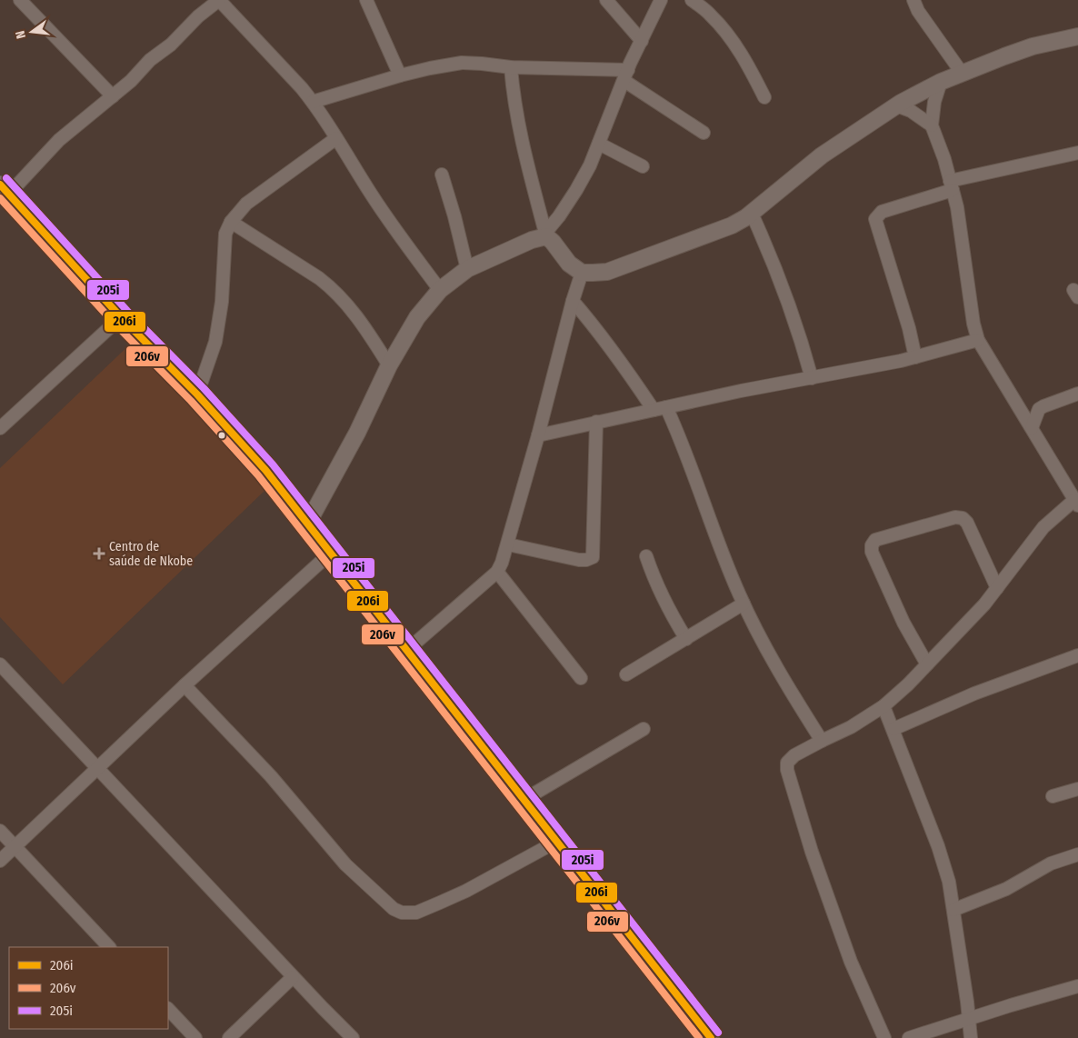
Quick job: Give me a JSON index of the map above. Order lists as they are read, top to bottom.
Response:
{
  "places": {
    "health": ["Centro de saúde de Nkobe"]
  },
  "lines": ["transit line 205i", "transit line 206i", "transit line 206v"],
  "legend": ["206i", "206v", "205i"],
  "north": "left"
}
